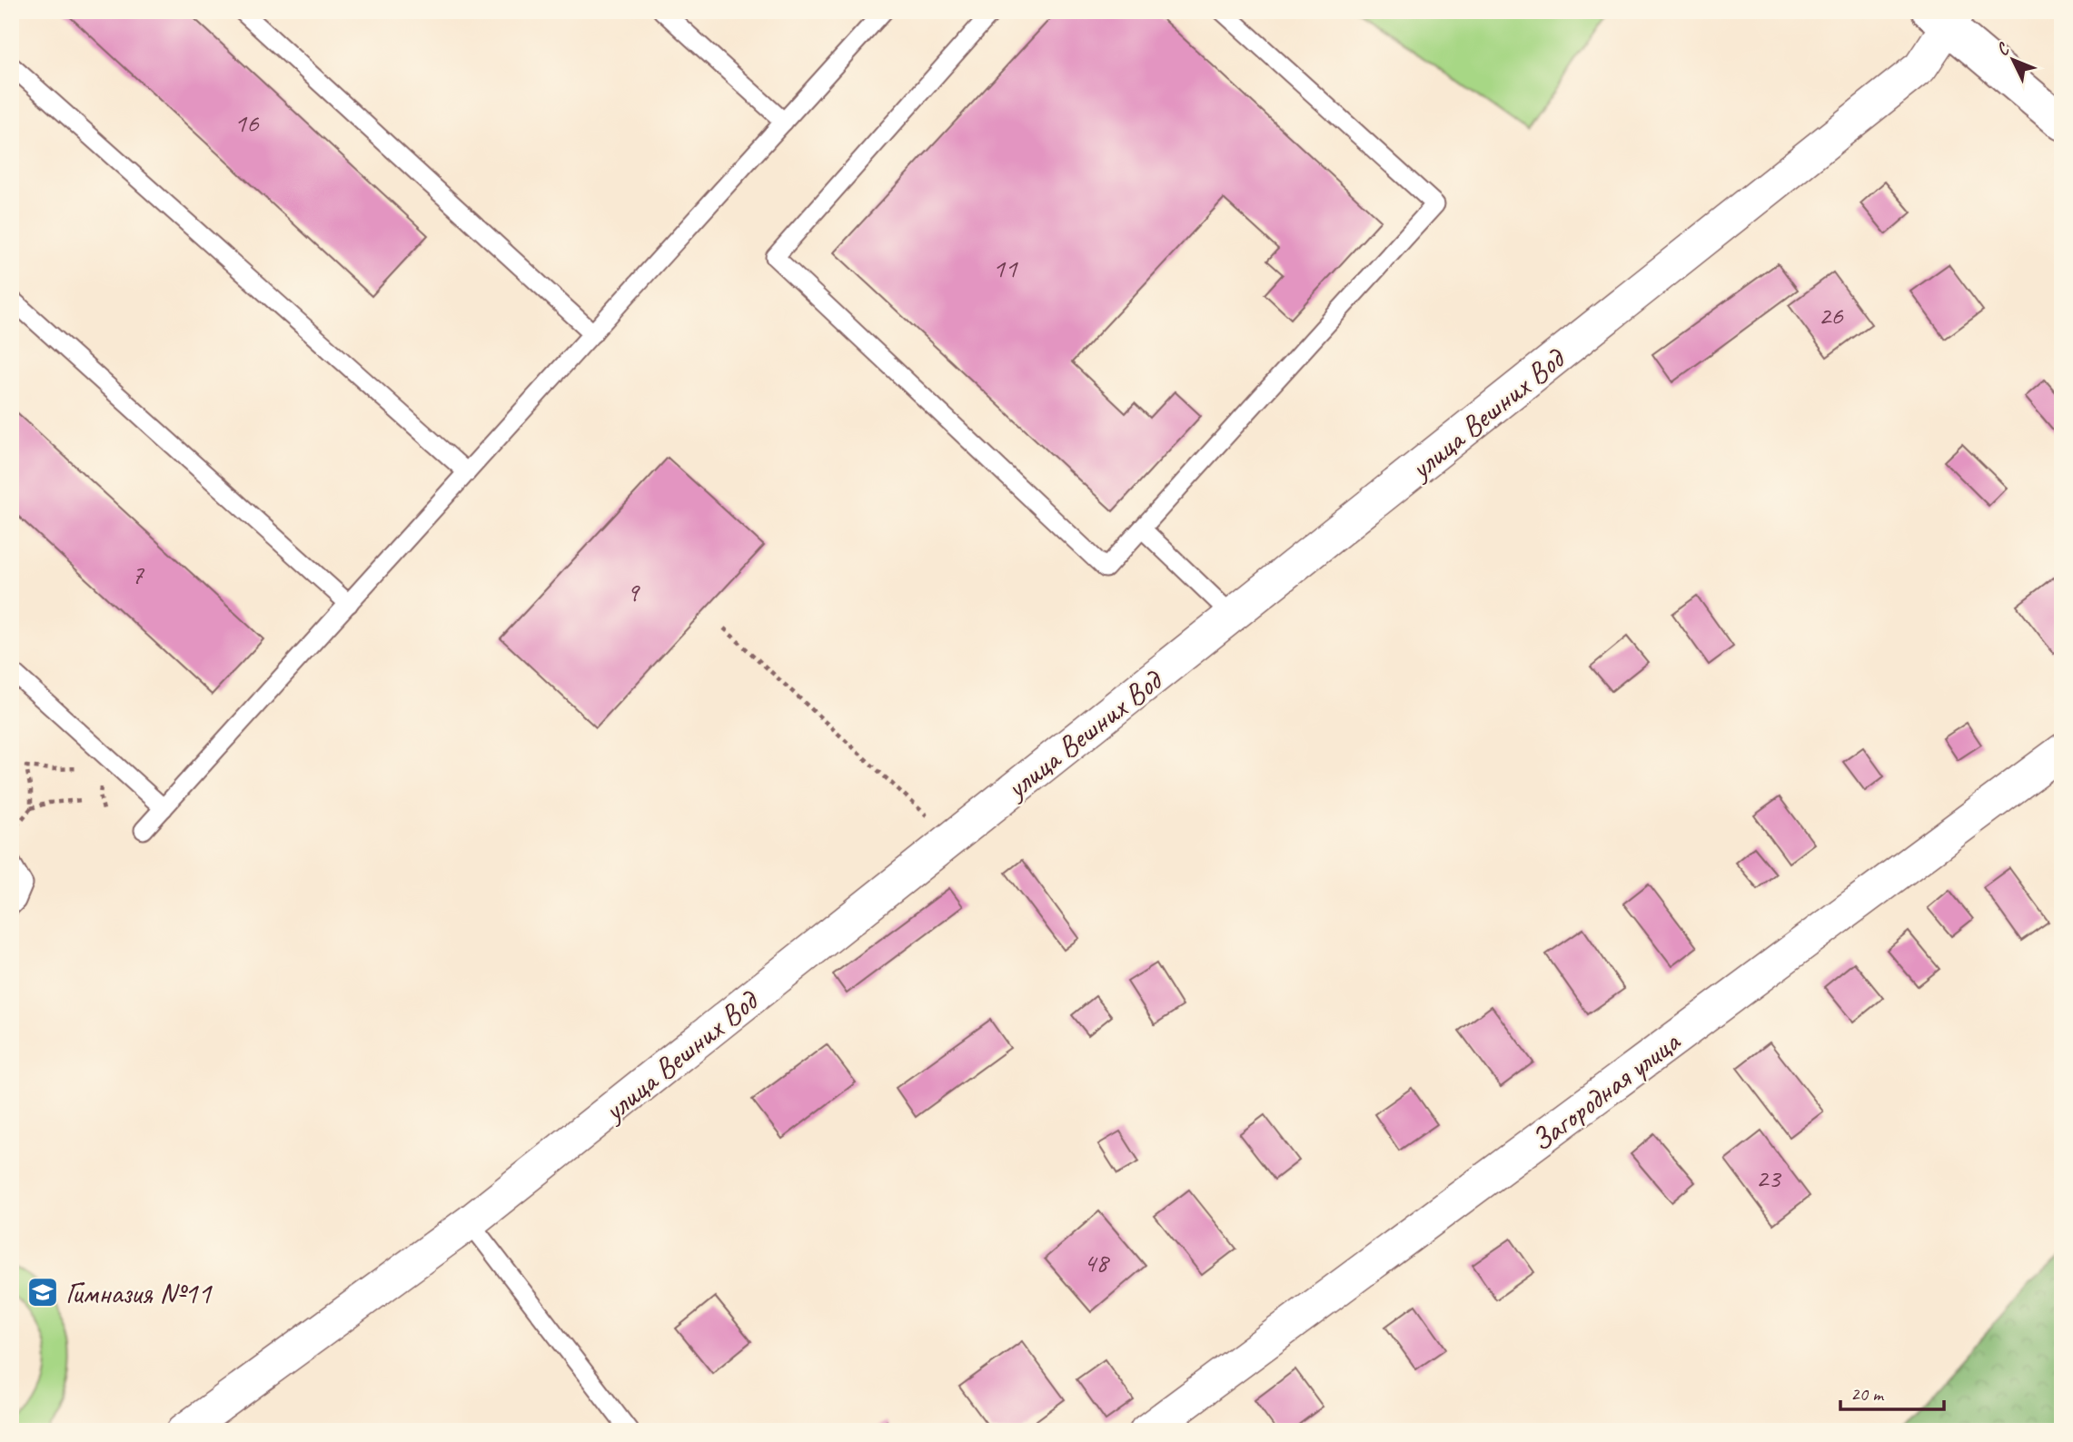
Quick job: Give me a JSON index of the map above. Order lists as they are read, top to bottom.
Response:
{
  "streets": {
    "street": ["улица Вешних Вод", "Загородная улица"]
  },
  "places": {
    "school or university": ["Гимназия №11"]
  },
  "house_numbers": [
    "16",
    "11",
    "26",
    "7",
    "9",
    "23",
    "48"
  ],
  "scale_bar": "20 m",
  "north": "top left"
}
